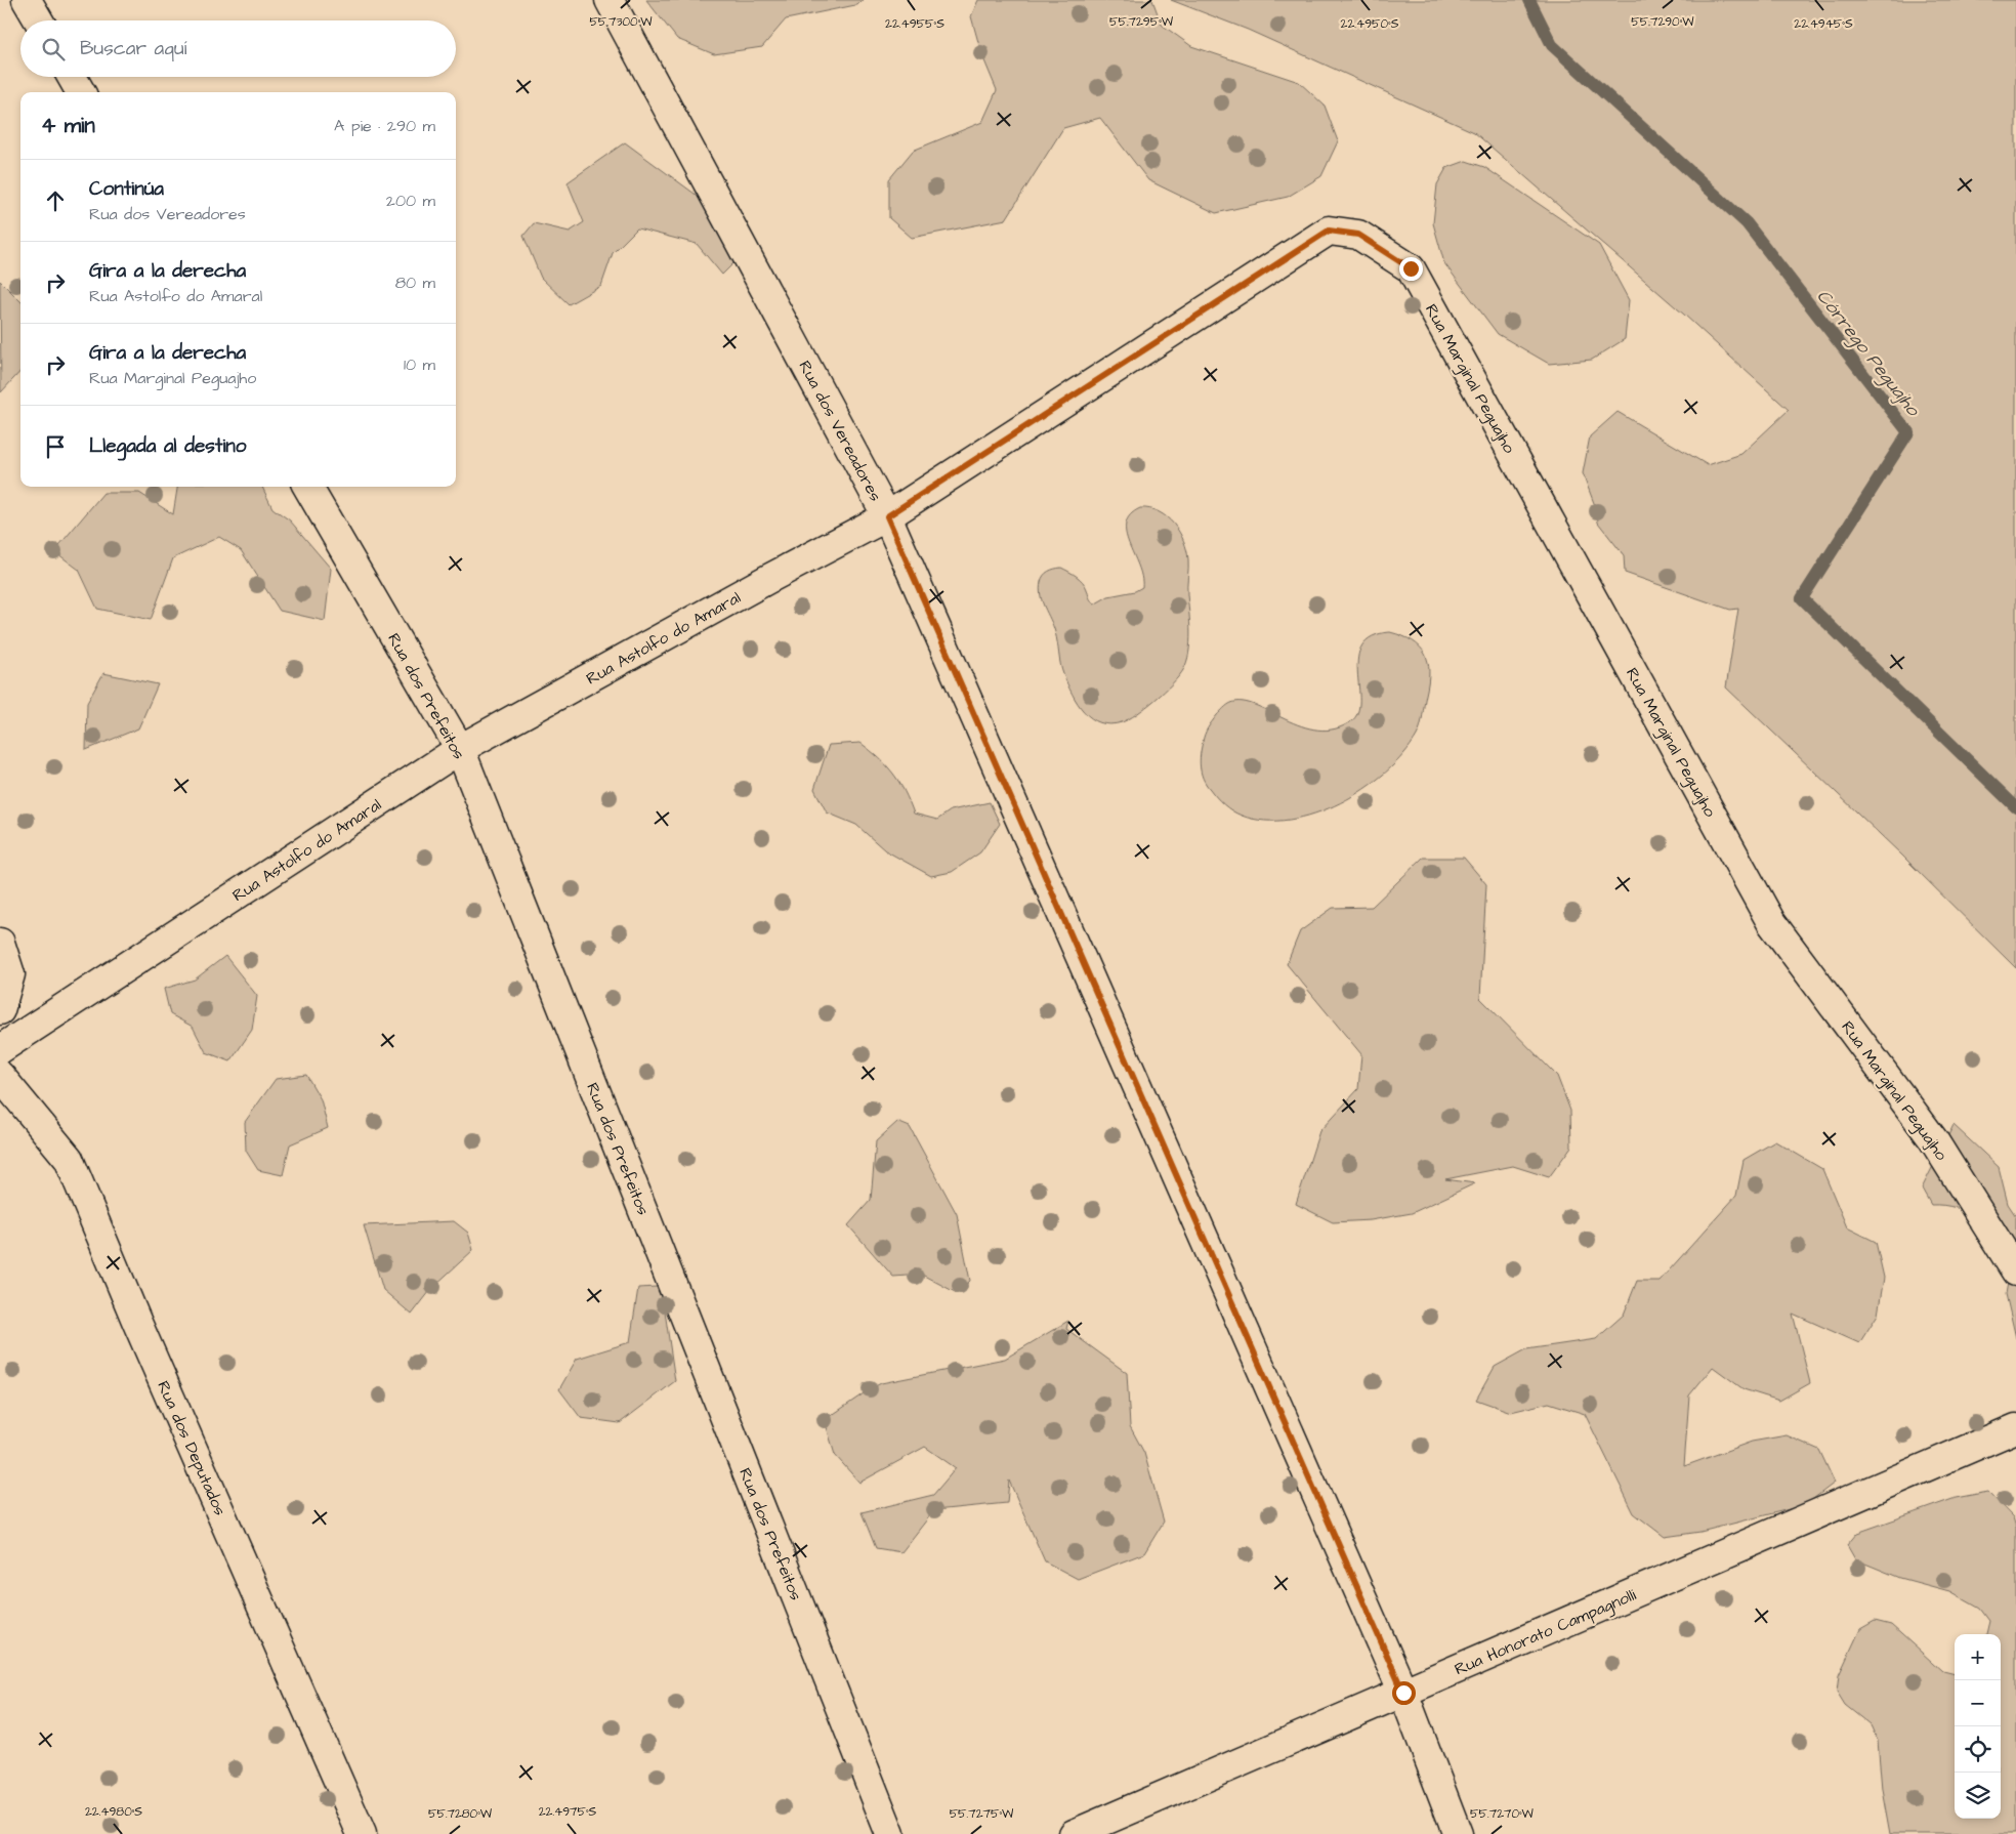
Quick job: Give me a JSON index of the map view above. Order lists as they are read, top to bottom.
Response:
{
  "streets": {
    "street": [
      "Rua Marginal Peguajho",
      "Rua dos Vereadores",
      "Rua Astolfo do Amaral",
      "Rua dos Prefeitos",
      "Rua dos Deputados",
      "Rua Honorato Campagnolli"
    ]
  },
  "crossings": [
    ["Rua Marginal Peguajho", "Rua Astolfo do Amaral"],
    ["Rua dos Vereadores", "Rua Astolfo do Amaral"],
    ["Rua dos Vereadores", "Rua Honorato Campagnolli"],
    ["Rua Astolfo do Amaral", "Rua dos Prefeitos"]
  ],
  "water": ["Córrego Peguajho"],
  "page": {
    "search": "Buscar aquí",
    "heading": ["4 min", "A pie · 290 m"],
    "list": [
      ["Continúa", "Rua dos Vereadores", "200 m"],
      ["Gira a la derecha", "Rua Astolfo do Amaral", "80 m"],
      ["Gira a la derecha", "Rua Marginal Peguajho", "10 m"],
      "Llegada al destino"
    ],
    "map_buttons": ["+", "−"]
  },
  "coordinates": [
    "55.7295°W",
    "55.7290°W",
    "55.7300°W",
    "22.4955°S",
    "22.4950°S",
    "22.4945°S",
    "22.4980°S",
    "22.4975°S",
    "55.7280°W",
    "55.7275°W",
    "55.7270°W"
  ]
}
